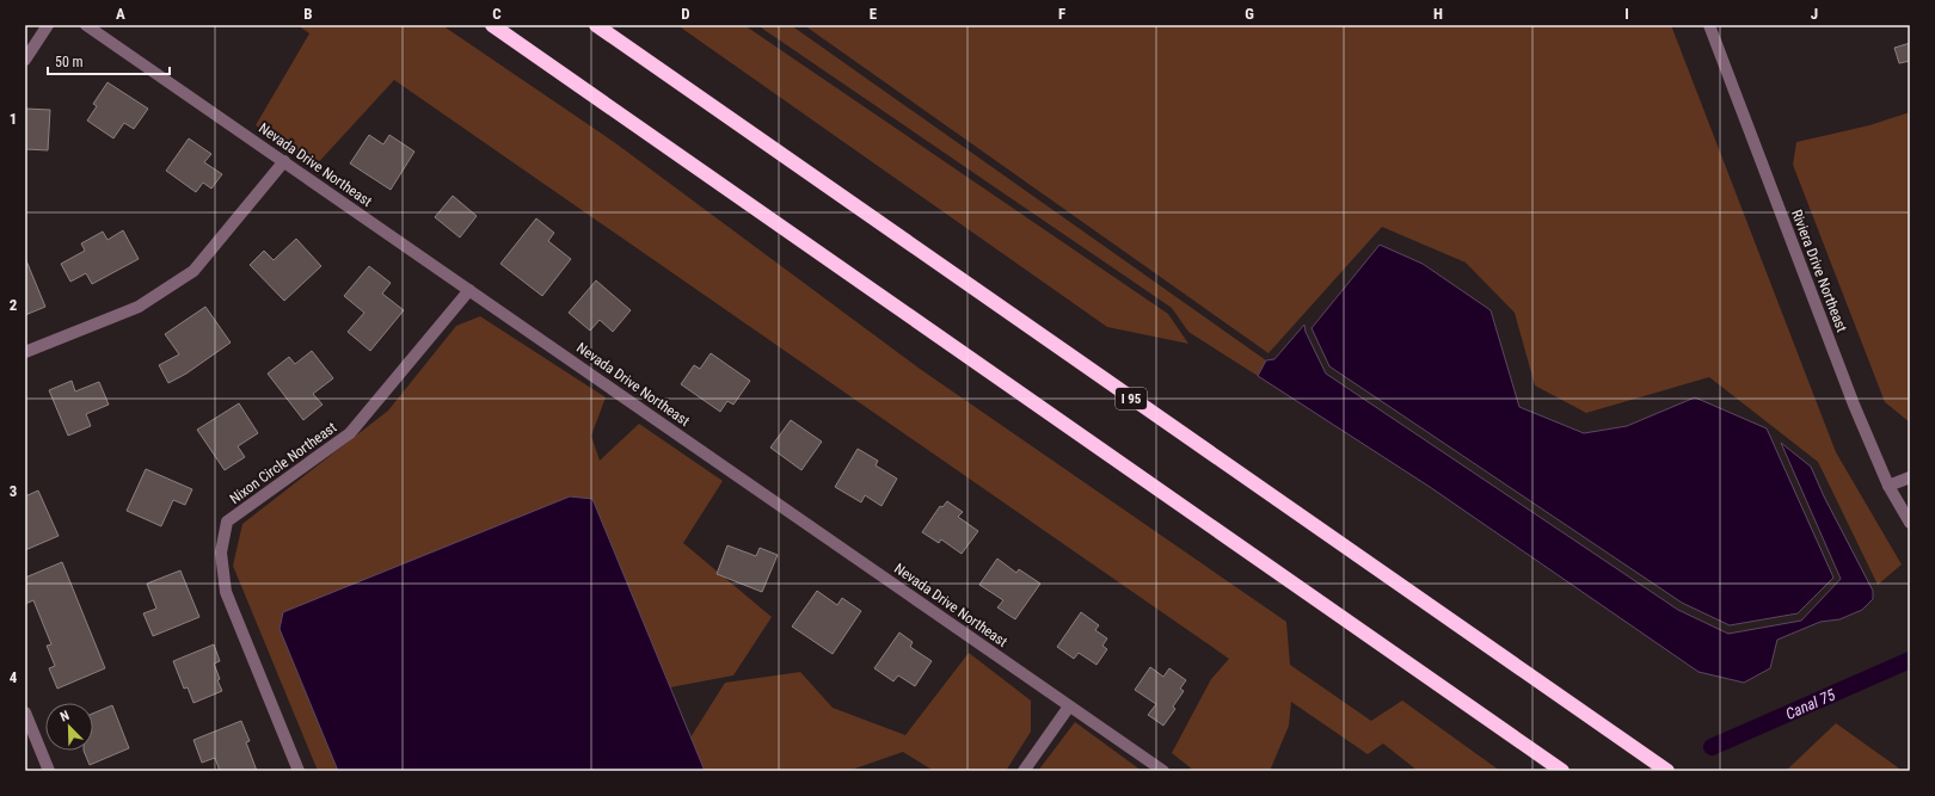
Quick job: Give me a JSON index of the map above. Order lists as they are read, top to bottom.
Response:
{
  "streets": {
    "highway": ["I 95"],
    "street": ["Nevada Drive Northeast", "Riviera Drive Northeast", "Nixon Circle Northeast"]
  },
  "crossings": [
    ["Nevada Drive Northeast", "Nixon Circle Northeast"]
  ],
  "water": ["Canal 75"],
  "scale_bar": "50 m",
  "north": "top left",
  "grid": {
    "columns": [
      "A",
      "B",
      "C",
      "D",
      "E",
      "F",
      "G",
      "H",
      "I",
      "J"
    ],
    "rows": [
      "1",
      "2",
      "3",
      "4"
    ]
  }
}
